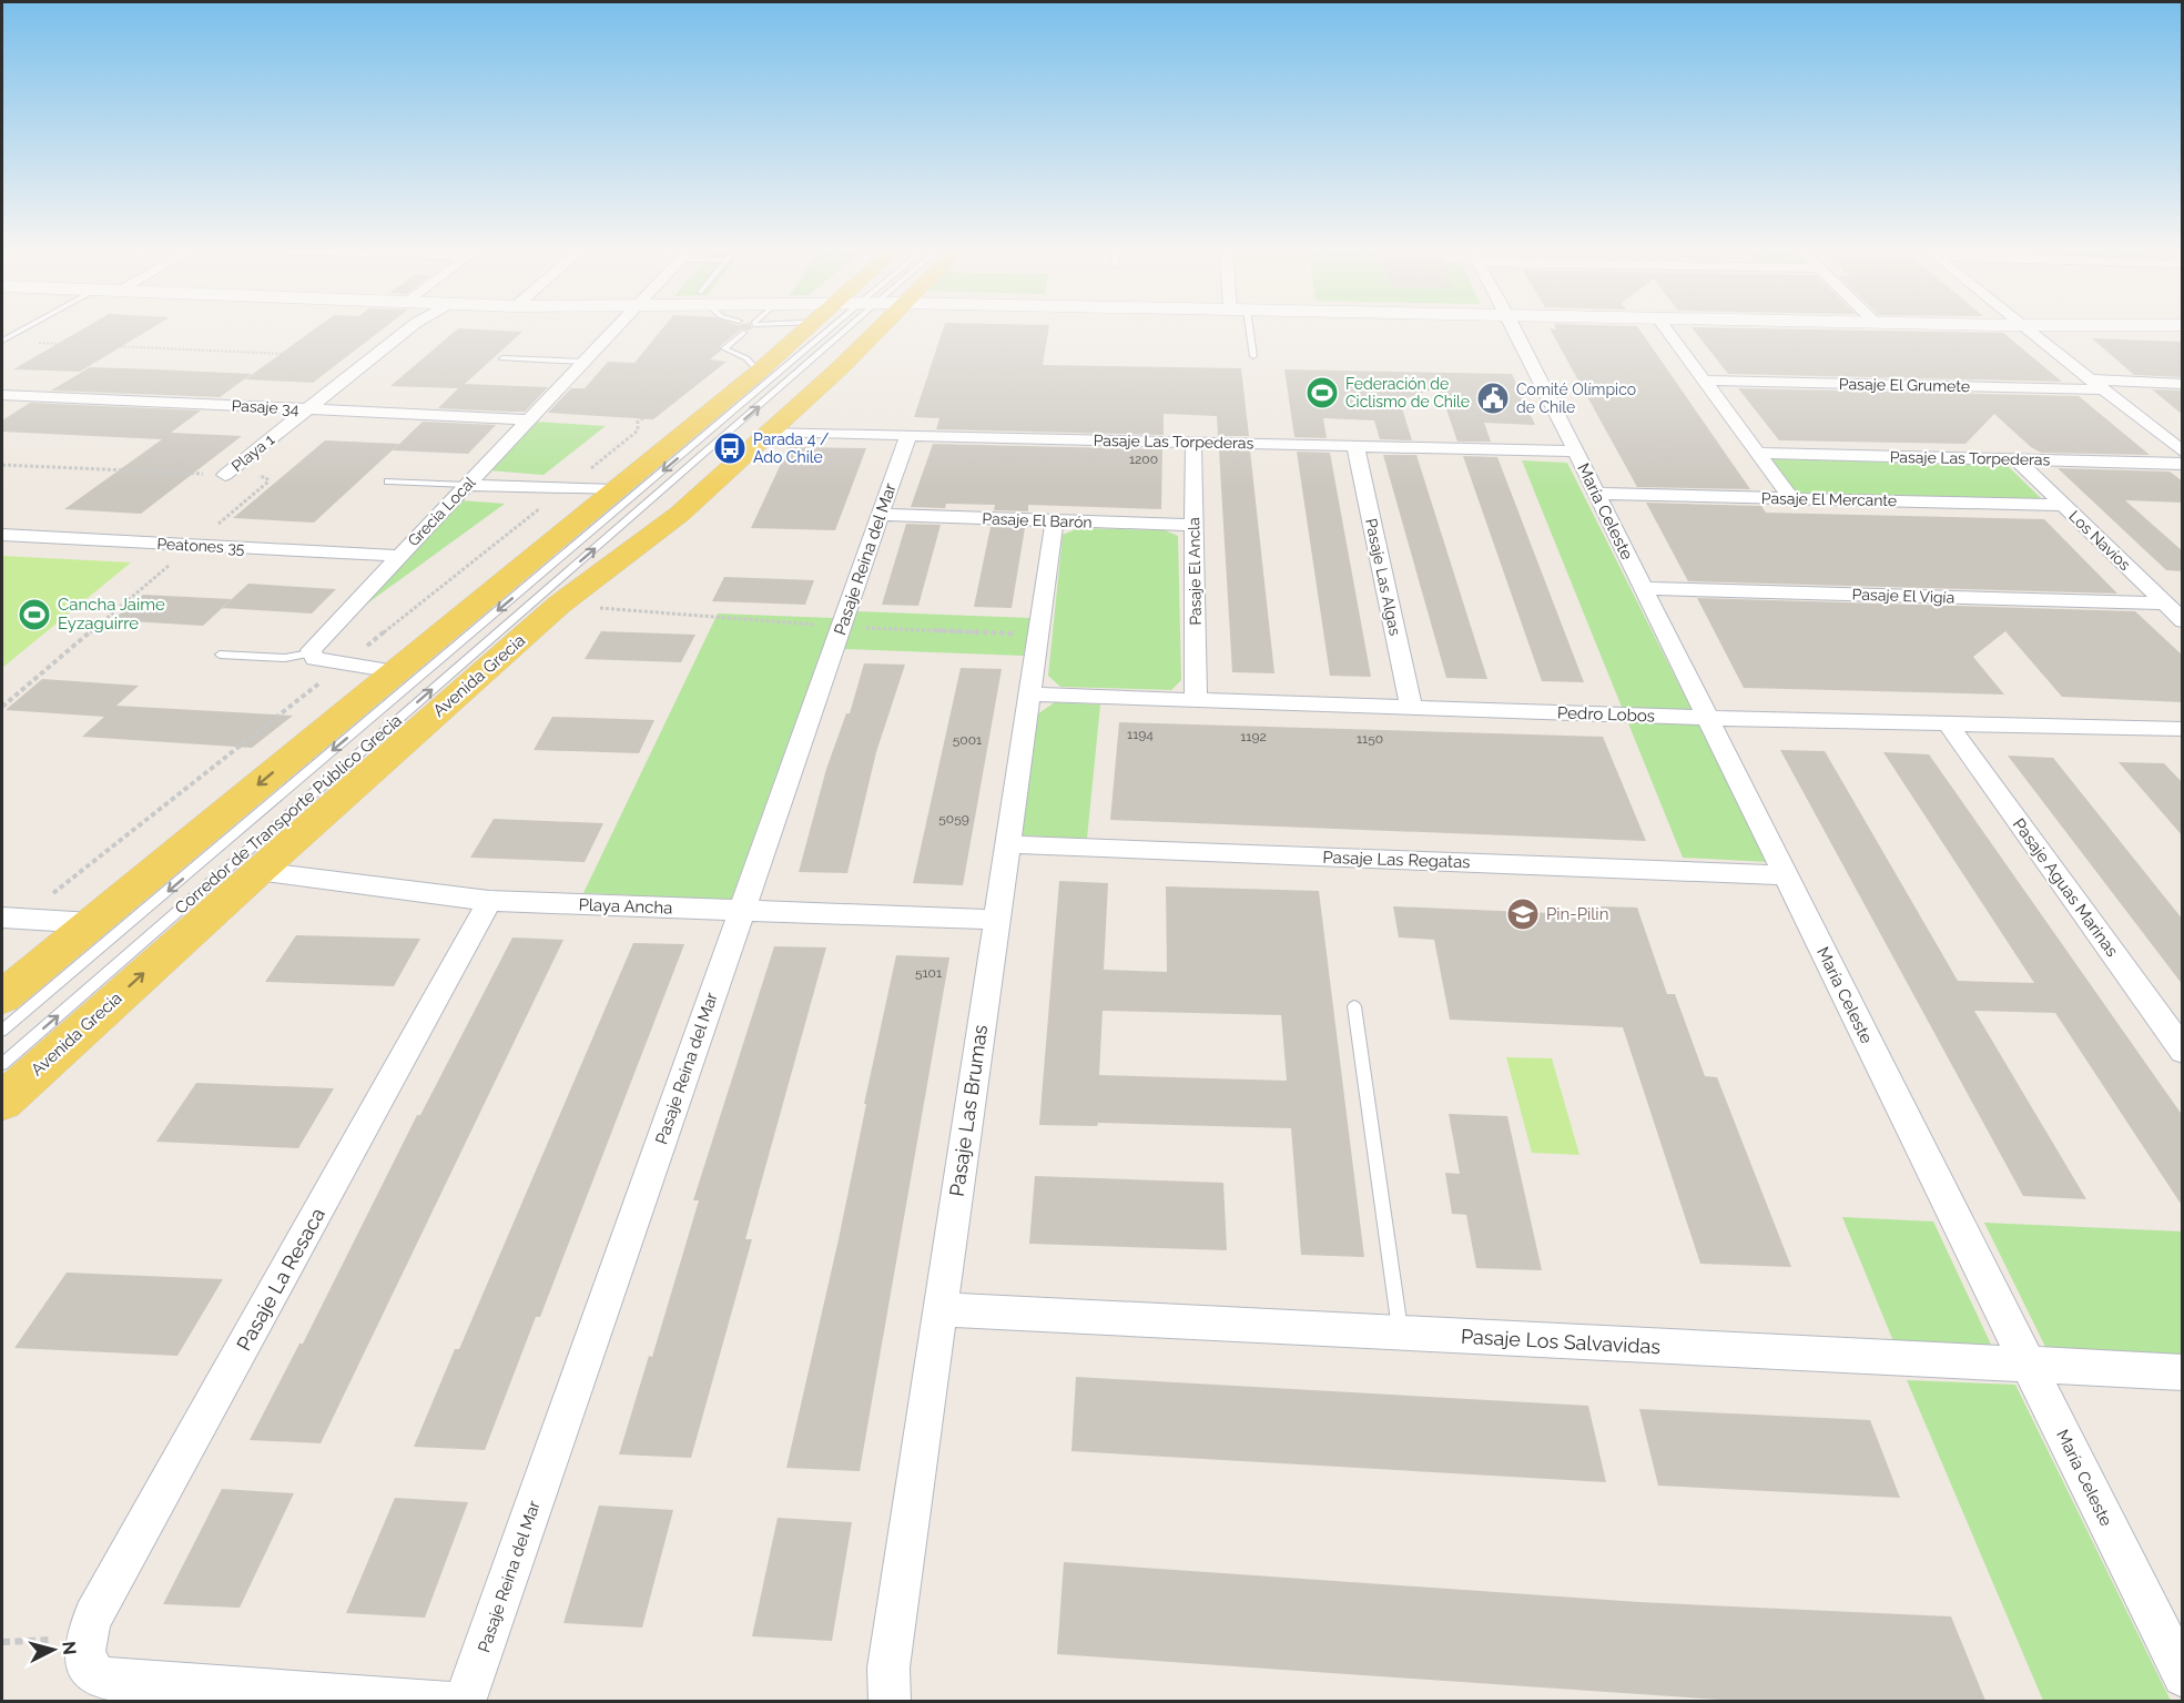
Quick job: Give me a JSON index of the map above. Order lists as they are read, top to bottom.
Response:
{
  "streets": {
    "main road": ["Avenida Grecia"],
    "street": [
      "Pasaje El Grumete",
      "Pasaje 34",
      "Pasaje Las Torpederas",
      "Playa 1",
      "Pasaje El Mercante",
      "Grecia Local",
      "María Celeste",
      "Pasaje El Barón",
      "Los Navíos",
      "Peatones 35",
      "Pasaje Reina del Mar",
      "Pasaje El Ancla",
      "Pasaje Las Algas",
      "Pasaje El Vigía",
      "Pedro Lobos",
      "Pasaje Las Regatas",
      "Pasaje Aguas Marinas",
      "Playa Ancha",
      "Pasaje Las Brumas",
      "Pasaje La Resaca",
      "Pasaje Los Salvavidas"
    ],
    "lane": ["Corredor de Transporte Público Grecia"]
  },
  "crossings": [
    ["Pasaje 34", "Playa 1"],
    ["Pasaje 34", "Grecia Local"],
    ["Pasaje Las Torpederas", "María Celeste"],
    ["Pasaje Las Torpederas", "Los Navíos"],
    ["Pasaje Las Torpederas", "Pasaje Reina del Mar"],
    ["Pasaje Las Torpederas", "Pasaje El Ancla"],
    ["Pasaje Las Torpederas", "Pasaje Las Algas"],
    ["Pasaje Las Torpederas", "Avenida Grecia"],
    ["Pasaje El Mercante", "María Celeste"],
    ["Pasaje El Mercante", "Los Navíos"],
    ["Grecia Local", "Peatones 35"],
    ["María Celeste", "Pasaje El Vigía"],
    ["María Celeste", "Pedro Lobos"],
    ["María Celeste", "Pasaje Las Regatas"],
    ["María Celeste", "Pasaje Los Salvavidas"],
    ["Pasaje El Barón", "Pasaje Reina del Mar"],
    ["Pasaje El Barón", "Pasaje El Ancla"],
    ["Pasaje El Barón", "Pasaje Las Brumas"],
    ["Los Navíos", "Pasaje El Vigía"],
    ["Pasaje Reina del Mar", "Playa Ancha"],
    ["Pasaje El Ancla", "Pedro Lobos"],
    ["Pasaje Las Algas", "Pedro Lobos"],
    ["Avenida Grecia", "Playa Ancha"],
    ["Pedro Lobos", "Pasaje Aguas Marinas"],
    ["Pedro Lobos", "Pasaje Las Brumas"],
    ["Pasaje Las Regatas", "Pasaje Las Brumas"],
    ["Playa Ancha", "Pasaje Las Brumas"],
    ["Playa Ancha", "Pasaje La Resaca"],
    ["Pasaje Las Brumas", "Pasaje Los Salvavidas"]
  ],
  "places": {
    "sports": ["Federación de Ciclismo de Chile", "Cancha Jaime Eyzaguirre"],
    "public building": ["Comité Olímpico de Chile"],
    "bus stop": ["Parada 4 / Ado Chile"],
    "school or university": ["Pin-Pilin"]
  },
  "house_numbers": [
    "1200",
    "1194",
    "1192",
    "1150",
    "5001",
    "5059",
    "5101"
  ],
  "north": "right"
}
